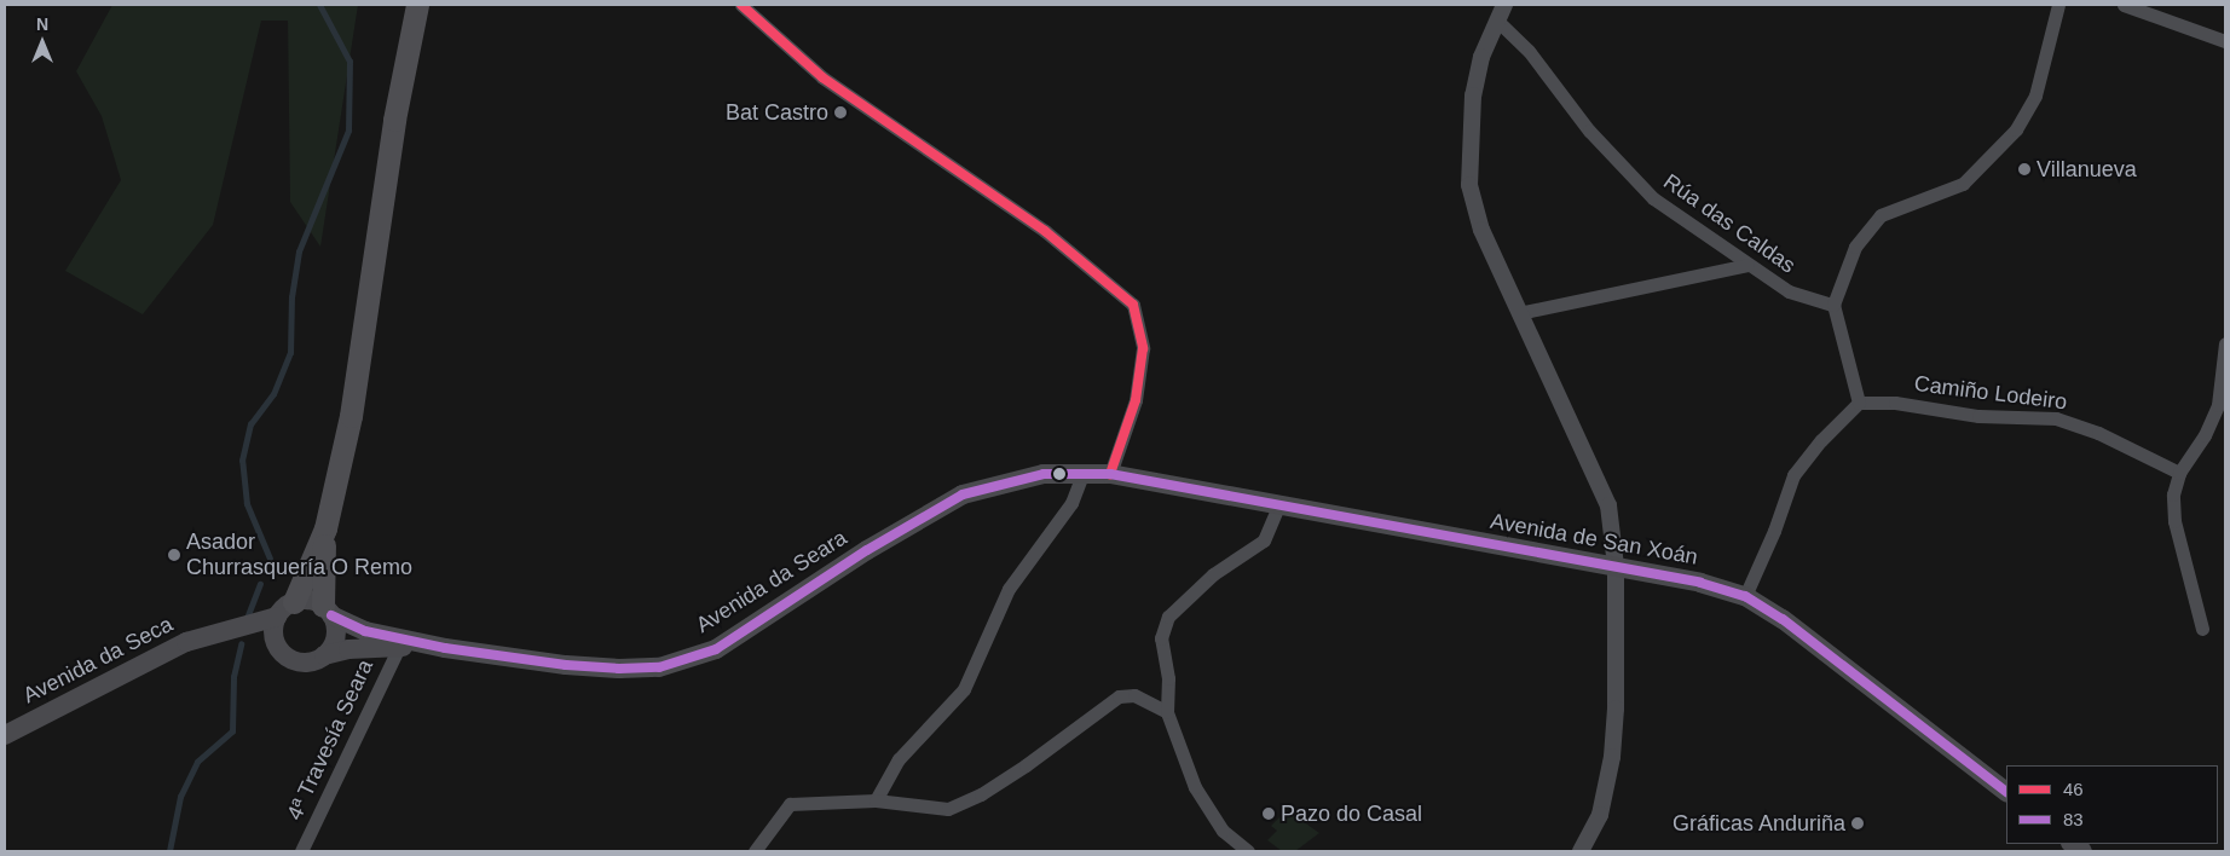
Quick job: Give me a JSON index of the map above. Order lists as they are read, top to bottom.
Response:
{
  "streets": {
    "main road": ["Avenida de San Xoán", "Avenida da Seara", "Avenida da Seca"],
    "street": ["Rúa das Caldas", "Camiño Lodeiro", "4ª Travesía Seara"]
  },
  "crossings": [
    ["Avenida de San Xoán", "Avenida da Seara"],
    ["Avenida da Seara", "Avenida da Seca"],
    ["Avenida da Seara", "4ª Travesía Seara"]
  ],
  "places": [
    "Bat Castro",
    "Villanueva",
    "Asador Churrasquería O Remo",
    "Pazo do Casal",
    "Gráficas Anduriña"
  ],
  "lines": ["transit line 46", "transit line 83"],
  "legend": ["46", "83"],
  "north": "top"
}
